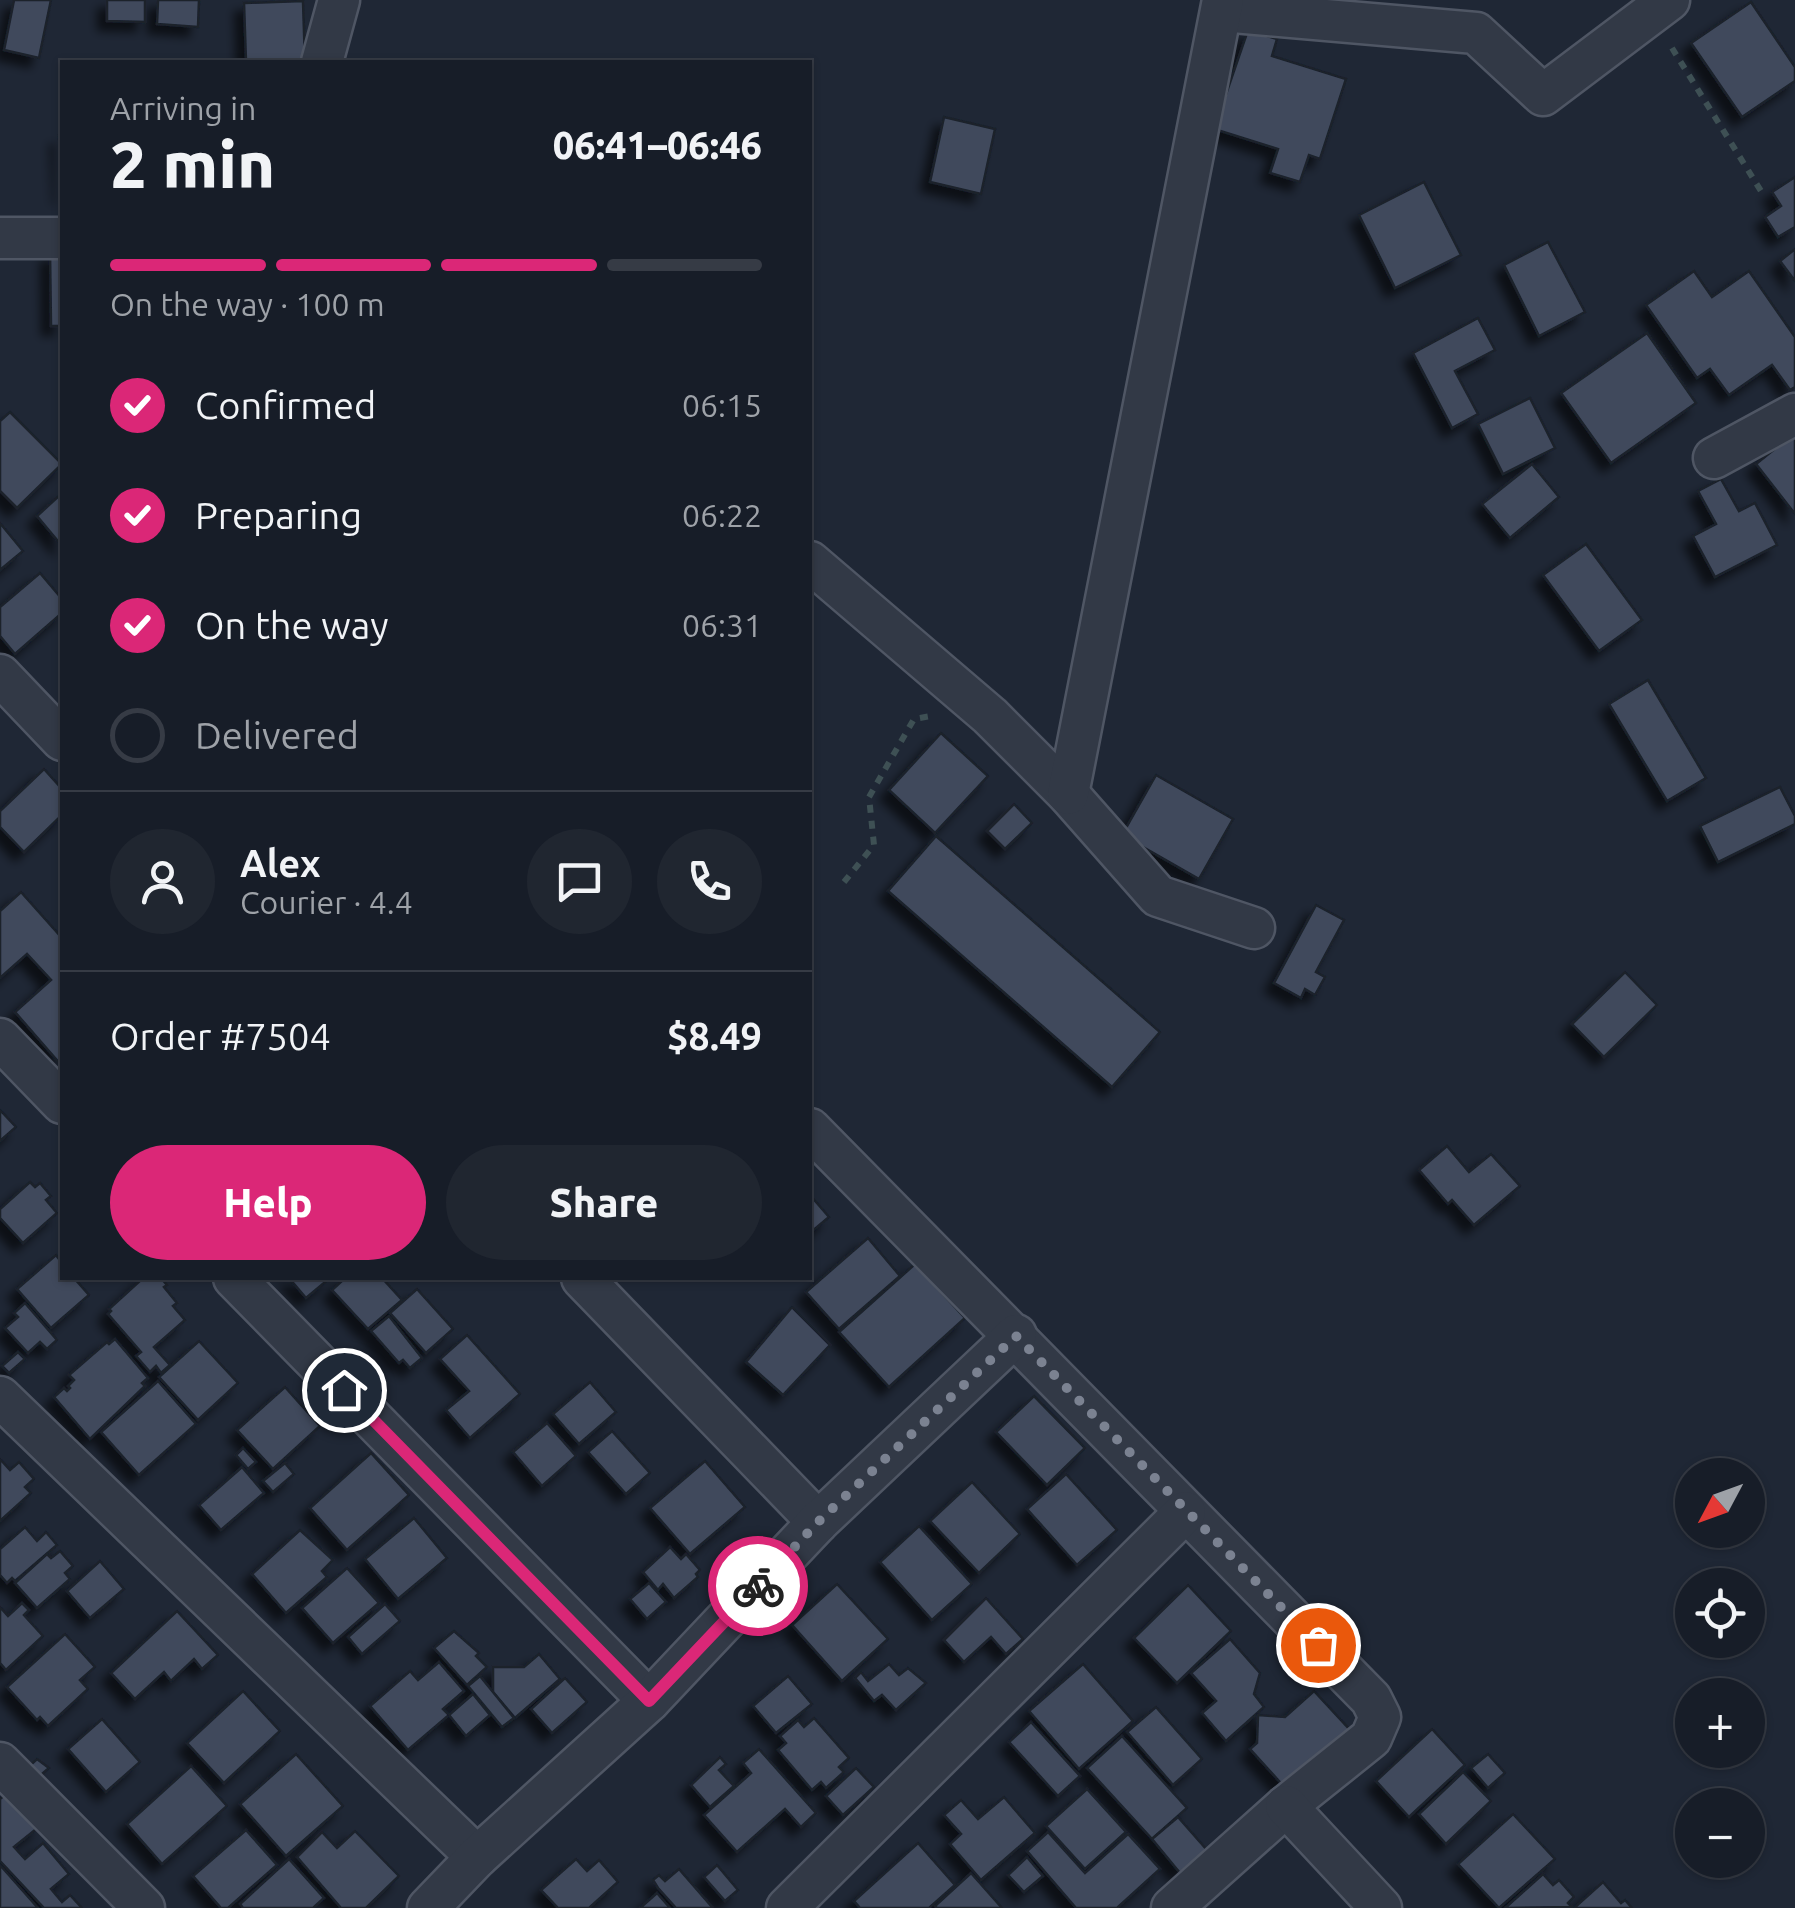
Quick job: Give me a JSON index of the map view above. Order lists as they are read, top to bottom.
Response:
{
  "north": "bottom left",
  "page": {
    "heading": ["2 min", "Arriving in", "06:41–06:46"],
    "panel": [
      "Alex",
      "Courier · 4.4",
      "Order #7504",
      "$8.49"
    ],
    "bar": "On the way · 100 m",
    "list": [
      ["Confirmed", "06:15"],
      ["Preparing", "06:22"],
      ["On the way", "06:31"],
      "Delivered"
    ],
    "buttons": ["Help", "Share"],
    "map_buttons": ["+", "−"]
  }
}
